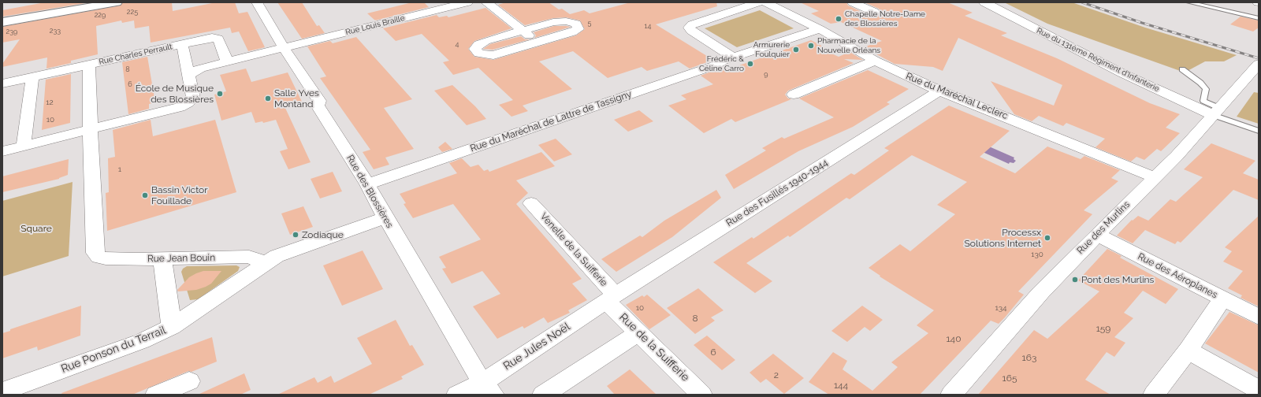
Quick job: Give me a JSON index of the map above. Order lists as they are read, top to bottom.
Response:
{
  "streets": {
    "street": [
      "Rue Louis Braille",
      "Rue Charles Perrault",
      "Rue du 131ème Régiment d'Infanterie",
      "Rue du Maréchal Leclerc",
      "Rue du Maréchal de Lattre de Tassigny",
      "Rue des Blossières",
      "Rue des Fusillés 1940-1944",
      "Rue des Murlins",
      "Venelle de la Suifferie",
      "Rue Jean Bouin",
      "Rue des Aéroplanes",
      "Rue Jules Noël",
      "Rue de la Suifferie",
      "Rue Ponson du Terrail"
    ]
  },
  "crossings": [
    ["Rue Louis Braille", "Rue des Blossières"],
    ["Rue Charles Perrault", "Rue Jean Bouin"],
    ["Rue du 131ème Régiment d'Infanterie", "Rue des Murlins"],
    ["Rue du Maréchal Leclerc", "Rue du Maréchal de Lattre de Tassigny"],
    ["Rue du Maréchal Leclerc", "Rue des Fusillés 1940-1944"],
    ["Rue du Maréchal Leclerc", "Rue des Murlins"],
    ["Rue du Maréchal de Lattre de Tassigny", "Rue des Blossières"],
    ["Rue des Blossières", "Rue Jules Noël"],
    ["Rue des Fusillés 1940-1944", "Venelle de la Suifferie"],
    ["Rue des Fusillés 1940-1944", "Rue Jules Noël"],
    ["Rue des Fusillés 1940-1944", "Rue de la Suifferie"],
    ["Rue des Murlins", "Rue des Aéroplanes"],
    ["Venelle de la Suifferie", "Rue Jules Noël"],
    ["Venelle de la Suifferie", "Rue de la Suifferie"],
    ["Rue Jean Bouin", "Rue Ponson du Terrail"],
    ["Rue Jules Noël", "Rue de la Suifferie"]
  ],
  "parks": ["Square"],
  "places": [
    "Chapelle Notre-Dame des Blossières",
    "Pharmacie de la Nouvelle Orléans",
    "Armurerie Foulquier",
    "Frédéric & Céline Carro",
    "École de Musique des Blossières",
    "Salle Yves Montand",
    "Bassin Victor Fouillade",
    "Zodiaque",
    "Processx Solutions Internet",
    "Pont des Murlins"
  ],
  "house_numbers": [
    "225",
    "229",
    "5",
    "14",
    "233",
    "239",
    "4",
    "8",
    "9",
    "6",
    "12",
    "10",
    "1",
    "130",
    "10",
    "134",
    "8",
    "159",
    "140",
    "6",
    "163",
    "2",
    "165",
    "144"
  ]
}
